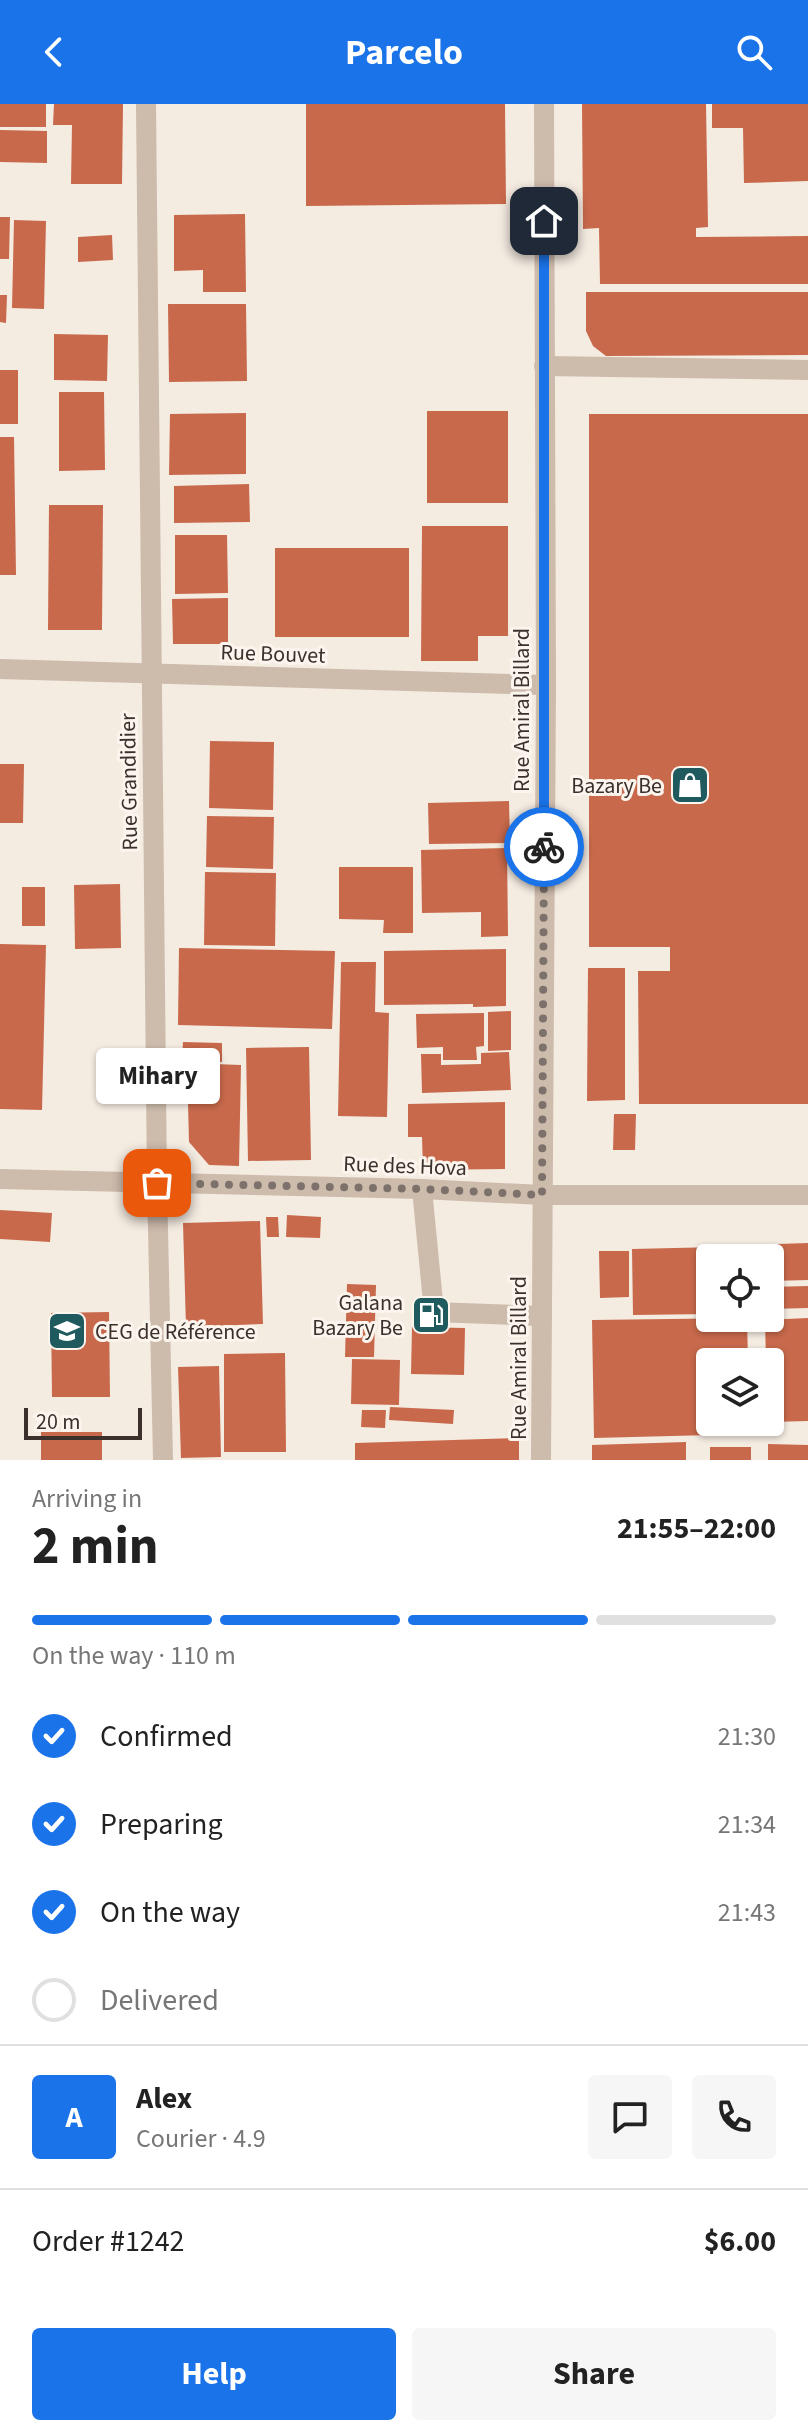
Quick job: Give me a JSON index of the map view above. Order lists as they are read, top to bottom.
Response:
{
  "streets": {
    "street": [
      "Rue Bouvet",
      "Rue Amiral Billard",
      "Rue Grandidier",
      "Rue des Hova"
    ]
  },
  "crossings": [
    ["Rue Bouvet", "Rue Amiral Billard"],
    ["Rue Bouvet", "Rue Grandidier"],
    ["Rue Amiral Billard", "Rue des Hova"],
    ["Rue Grandidier", "Rue des Hova"]
  ],
  "places": {
    "shop": ["Bazary Be"],
    "other": ["Mihary"],
    "fuel station": ["Galana Bazary Be"],
    "school or university": ["CEG de Référence"]
  },
  "scale_bar": "20 m",
  "page": {
    "header": "Parcelo",
    "bubble": "Mihary",
    "scale": "20 m",
    "heading": ["2 min", "Arriving in", "21:55–22:00"],
    "panel": [
      "Alex",
      "Courier · 4.9",
      "Order #1242",
      "$6.00"
    ],
    "bar": "On the way · 110 m",
    "list": [
      ["Confirmed", "21:30"],
      ["Preparing", "21:34"],
      ["On the way", "21:43"],
      "Delivered"
    ],
    "round": "A",
    "buttons": ["Help", "Share"]
  }
}
